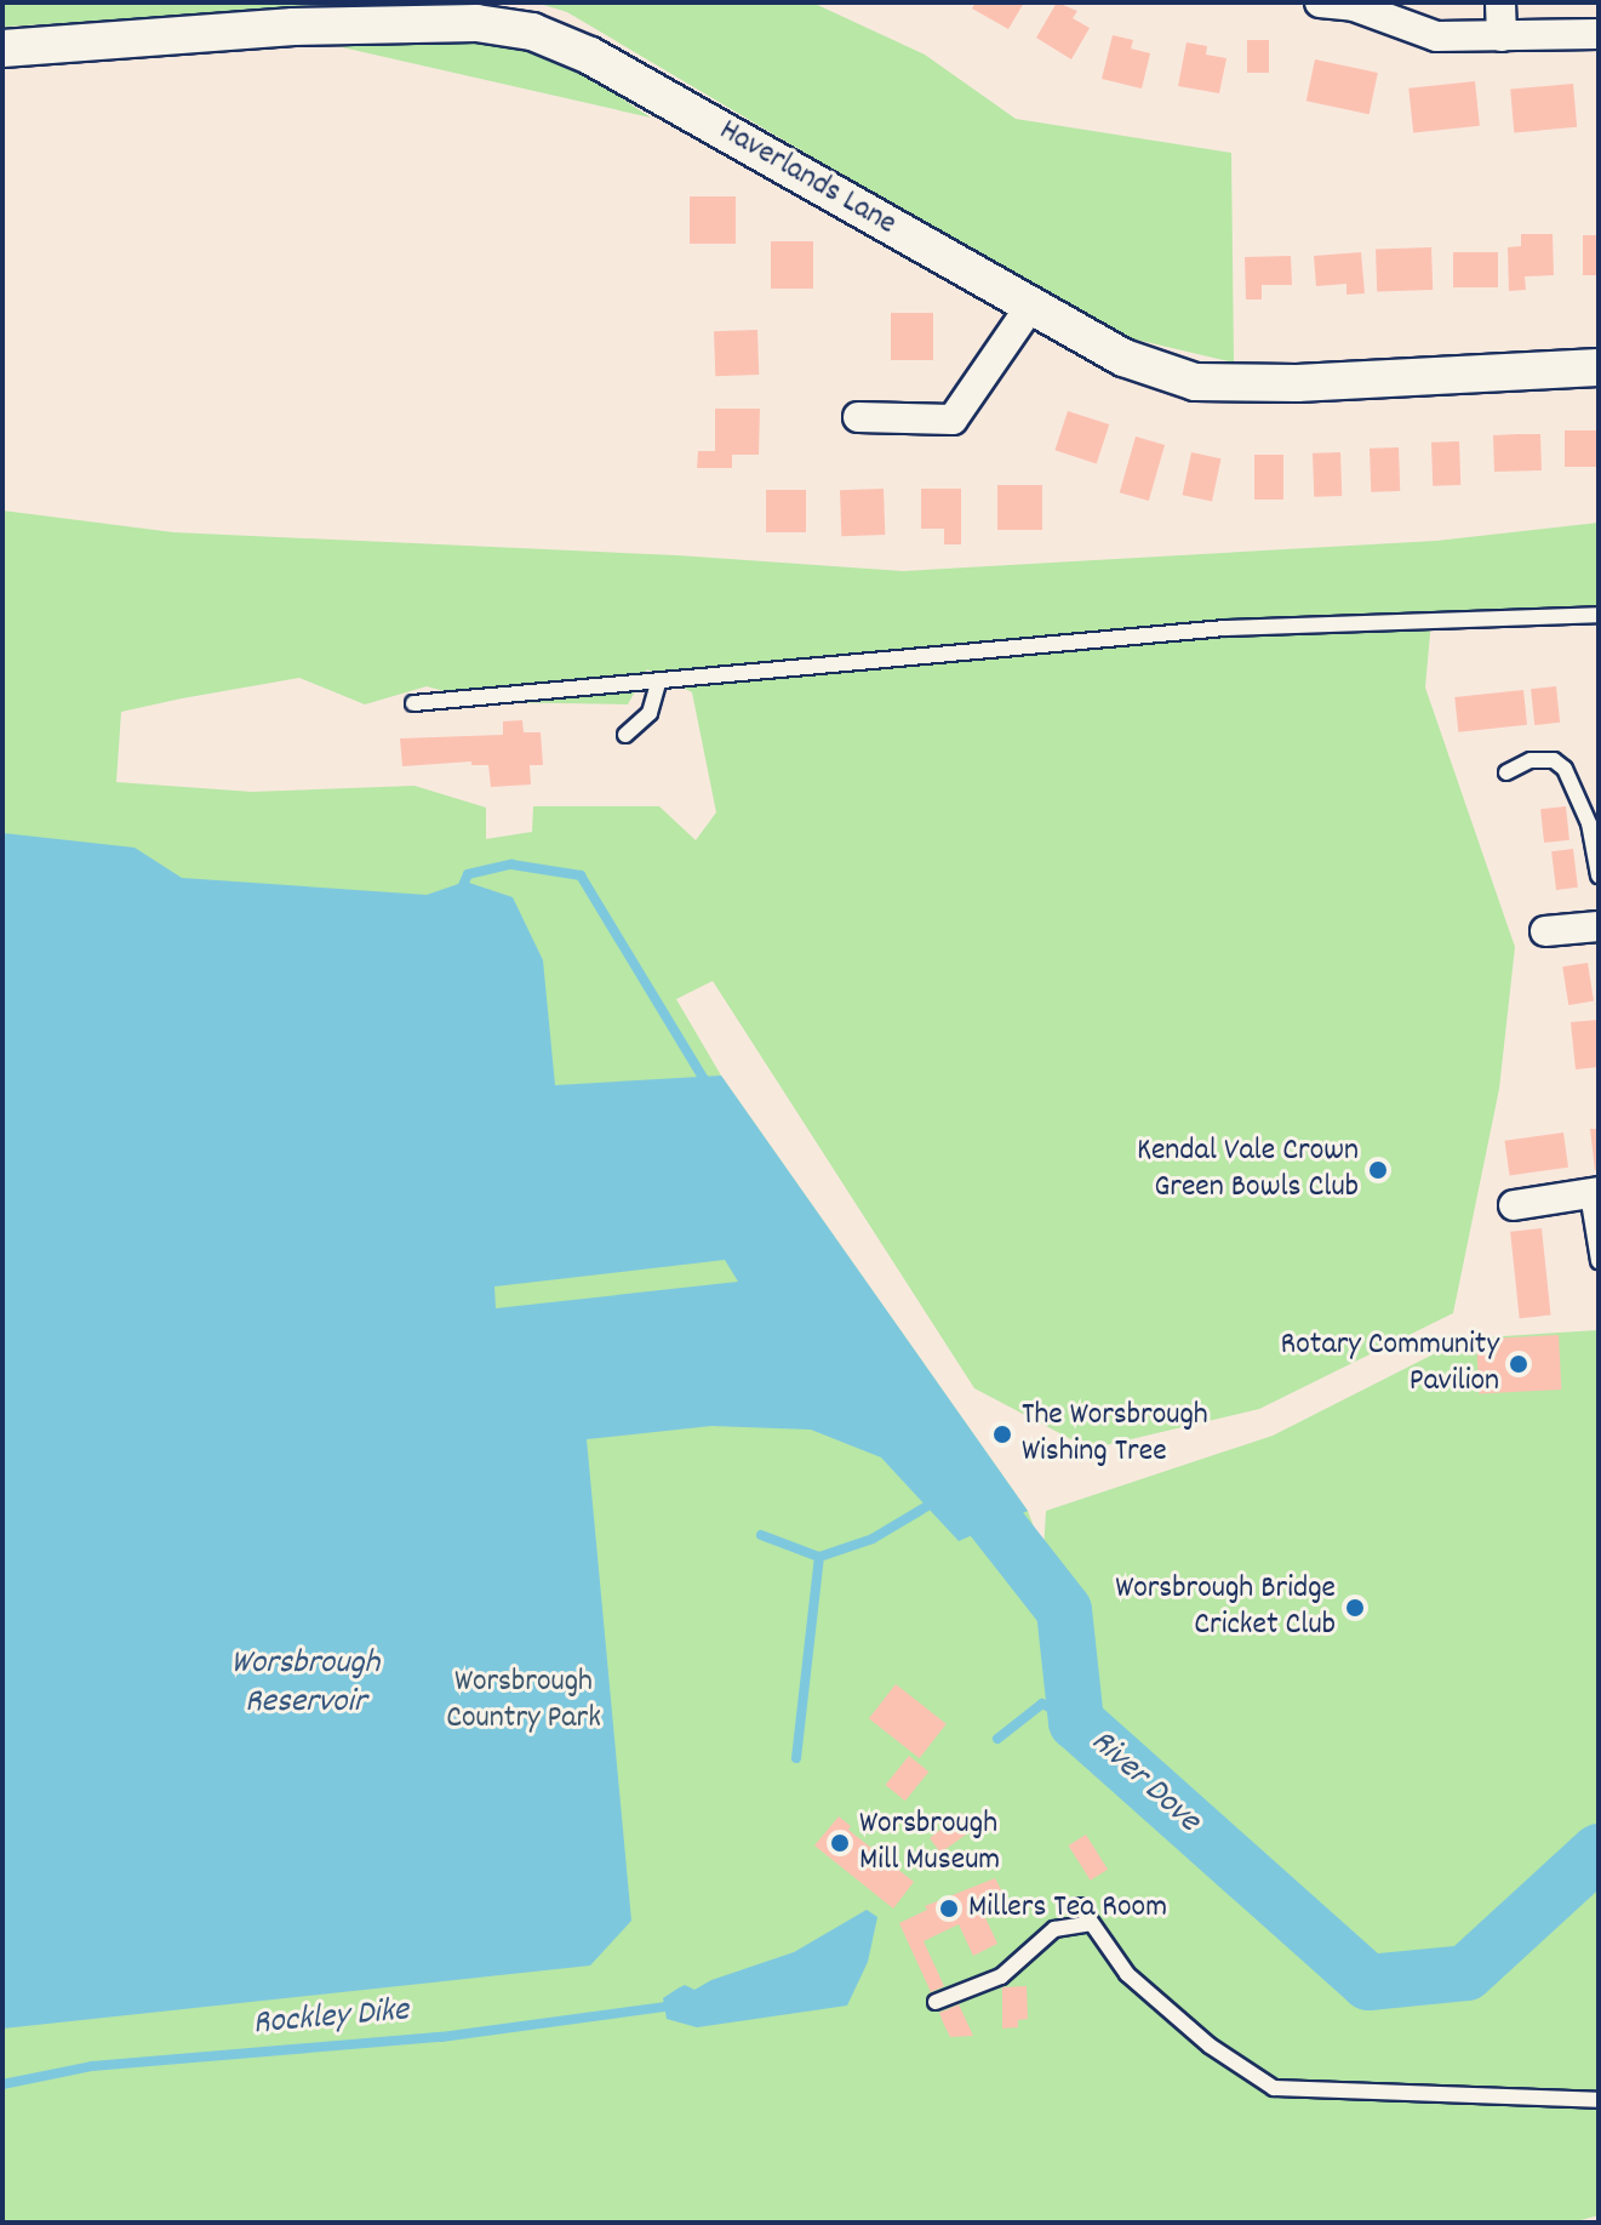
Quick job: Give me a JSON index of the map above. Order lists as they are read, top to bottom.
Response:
{
  "streets": {
    "street": ["Haverlands Lane"]
  },
  "water": ["Worsbrough Reservoir", "River Dove", "Rockley Dike"],
  "parks": ["Worsbrough Country Park"],
  "places": [
    "Kendal Vale Crown Green Bowls Club",
    "Rotary Community Pavilion",
    "The Worsbrough Wishing Tree",
    "Worsbrough Bridge Cricket Club",
    "Worsbrough Mill Museum",
    "Millers Tea Room"
  ]
}
